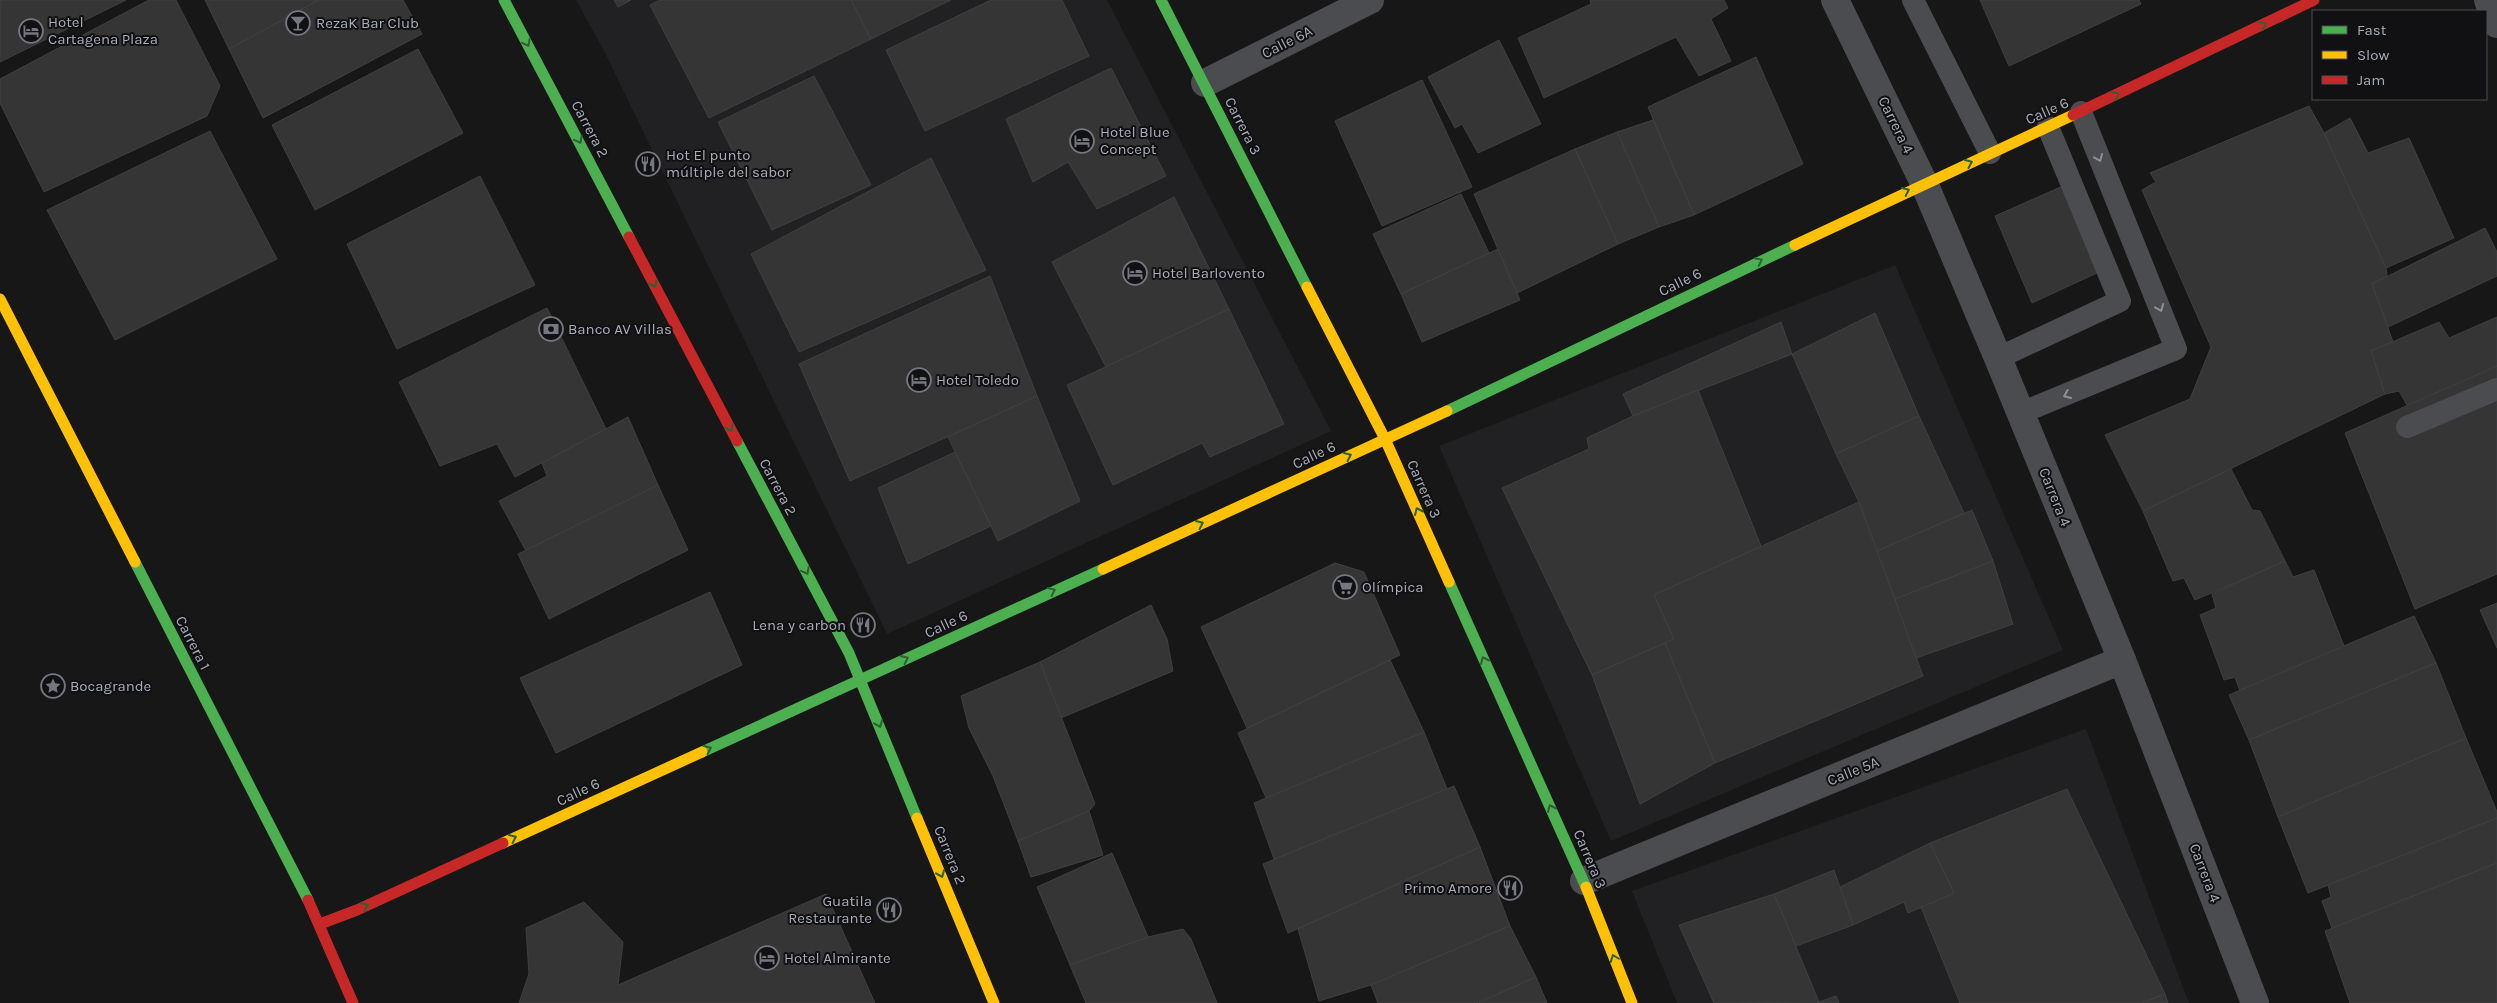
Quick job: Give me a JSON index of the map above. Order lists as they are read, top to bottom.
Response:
{
  "streets": {
    "street": [
      "Calle 6A",
      "Calle 6",
      "Carrera 4",
      "Carrera 3",
      "Carrera 2",
      "Carrera 1",
      "Calle 5A"
    ]
  },
  "crossings": [
    ["Calle 6A", "Carrera 3"],
    ["Calle 6", "Carrera 4"],
    ["Calle 6", "Carrera 3"],
    ["Calle 6", "Carrera 2"],
    ["Calle 6", "Carrera 1"],
    ["Carrera 4", "Calle 5A"],
    ["Carrera 3", "Calle 5A"]
  ],
  "one_way": ["Calle 6", "Carrera 3", "Carrera 2"],
  "places": {
    "bar": ["RezaK Bar Club"],
    "hotel": [
      "Hotel Cartagena Plaza",
      "Hotel Blue Concept",
      "Hotel Barlovento",
      "Hotel Toledo",
      "Hotel Almirante"
    ],
    "restaurant": [
      "Hot El punto múltiple del sabor",
      "Lena y carbon",
      "Primo Amore",
      "Guatila Restaurante"
    ],
    "bank": ["Banco AV Villas"],
    "supermarket": ["Olímpica"],
    "place": ["Bocagrande"]
  },
  "legend": ["Fast", "Slow", "Jam"]
}
